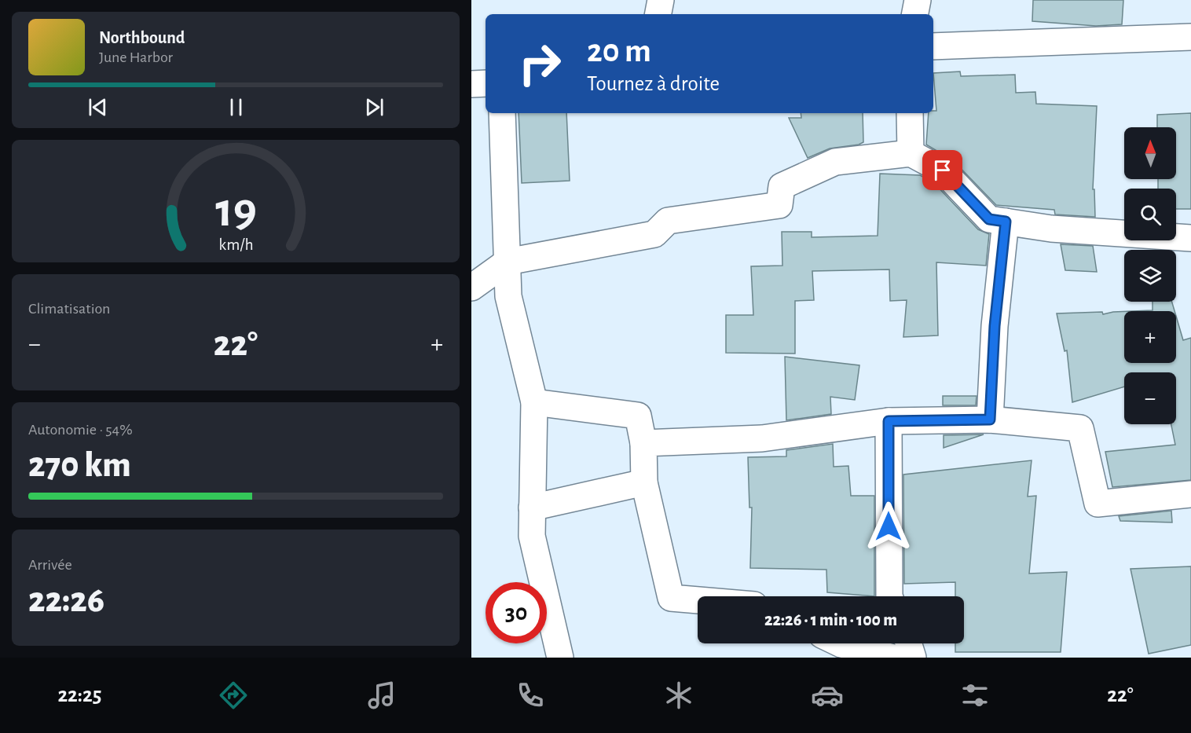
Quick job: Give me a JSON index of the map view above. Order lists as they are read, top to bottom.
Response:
{
  "north": "top",
  "page": {
    "turn": ["20 m", "Tournez à droite"],
    "song": ["Northbound", "June Harbor"],
    "map_buttons": ["+", "−"],
    "tile": [
      "Climatisation",
      ["Autonomie · 54%", "270 km"],
      ["Arrivée", "22:26"]
    ],
    "heat": ["−", "22°", "+"],
    "limit": "30",
    "trip": "22:26 · 1 min · 100 m",
    "tabs": ["22:25", "22°"],
    "gauge": ["19", "km/h"]
  }
}
